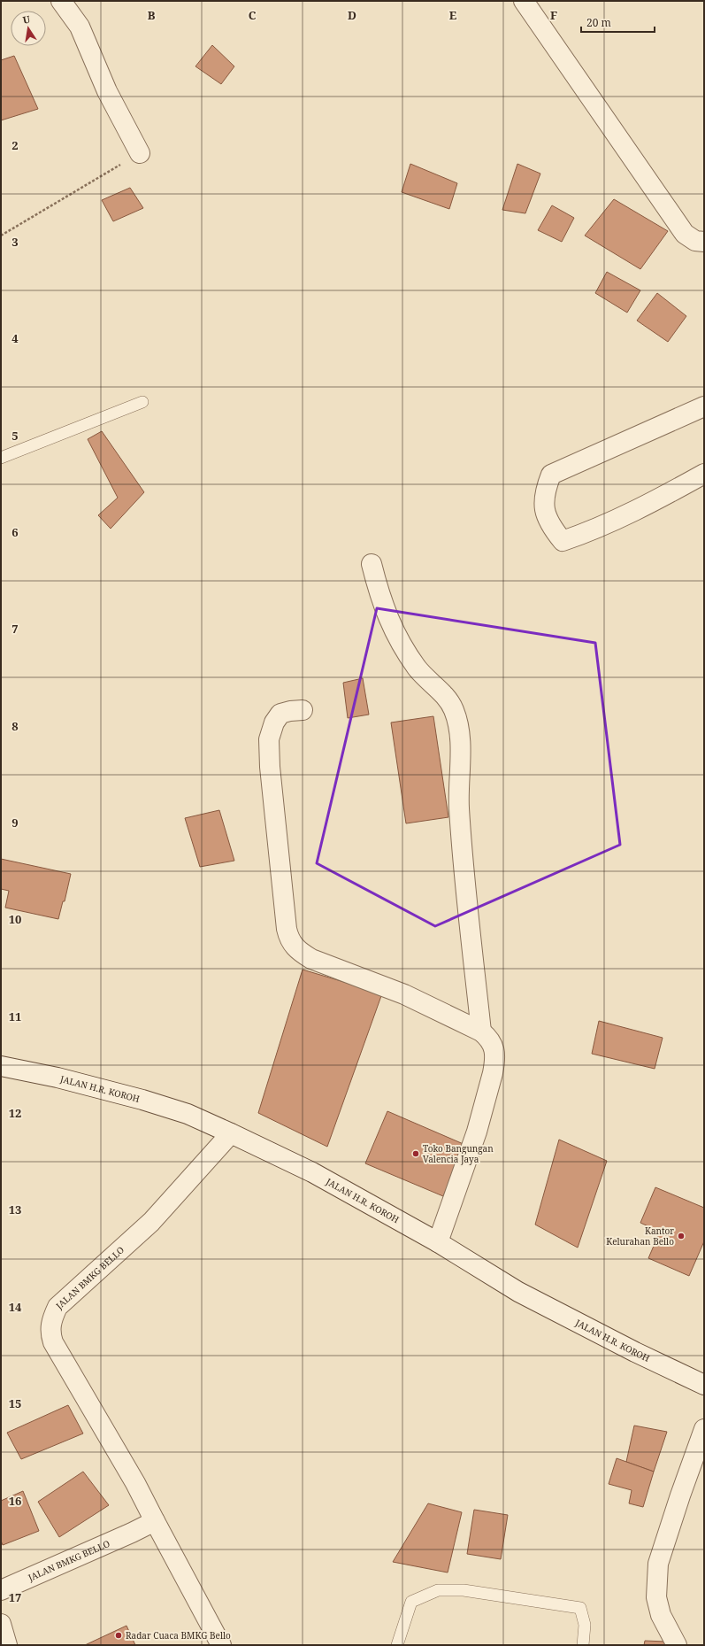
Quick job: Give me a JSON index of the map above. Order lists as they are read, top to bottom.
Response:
{
  "streets": {
    "street": ["JALAN H.R. KOROH", "JALAN BMKG BELLO"]
  },
  "crossings": [
    ["JALAN H.R. KOROH", "JALAN BMKG BELLO"]
  ],
  "places": ["Toko Bangungan Valencia Jaya", "Kantor Kelurahan Bello", "Radar Cuaca BMKG Bello"],
  "scale_bar": "20 m",
  "north": "top",
  "grid": {
    "columns": [
      "B",
      "C",
      "D",
      "E",
      "F"
    ],
    "rows": [
      "2",
      "3",
      "4",
      "5",
      "6",
      "7",
      "8",
      "9",
      "10",
      "11",
      "12",
      "13",
      "14",
      "15",
      "16",
      "17"
    ]
  }
}
